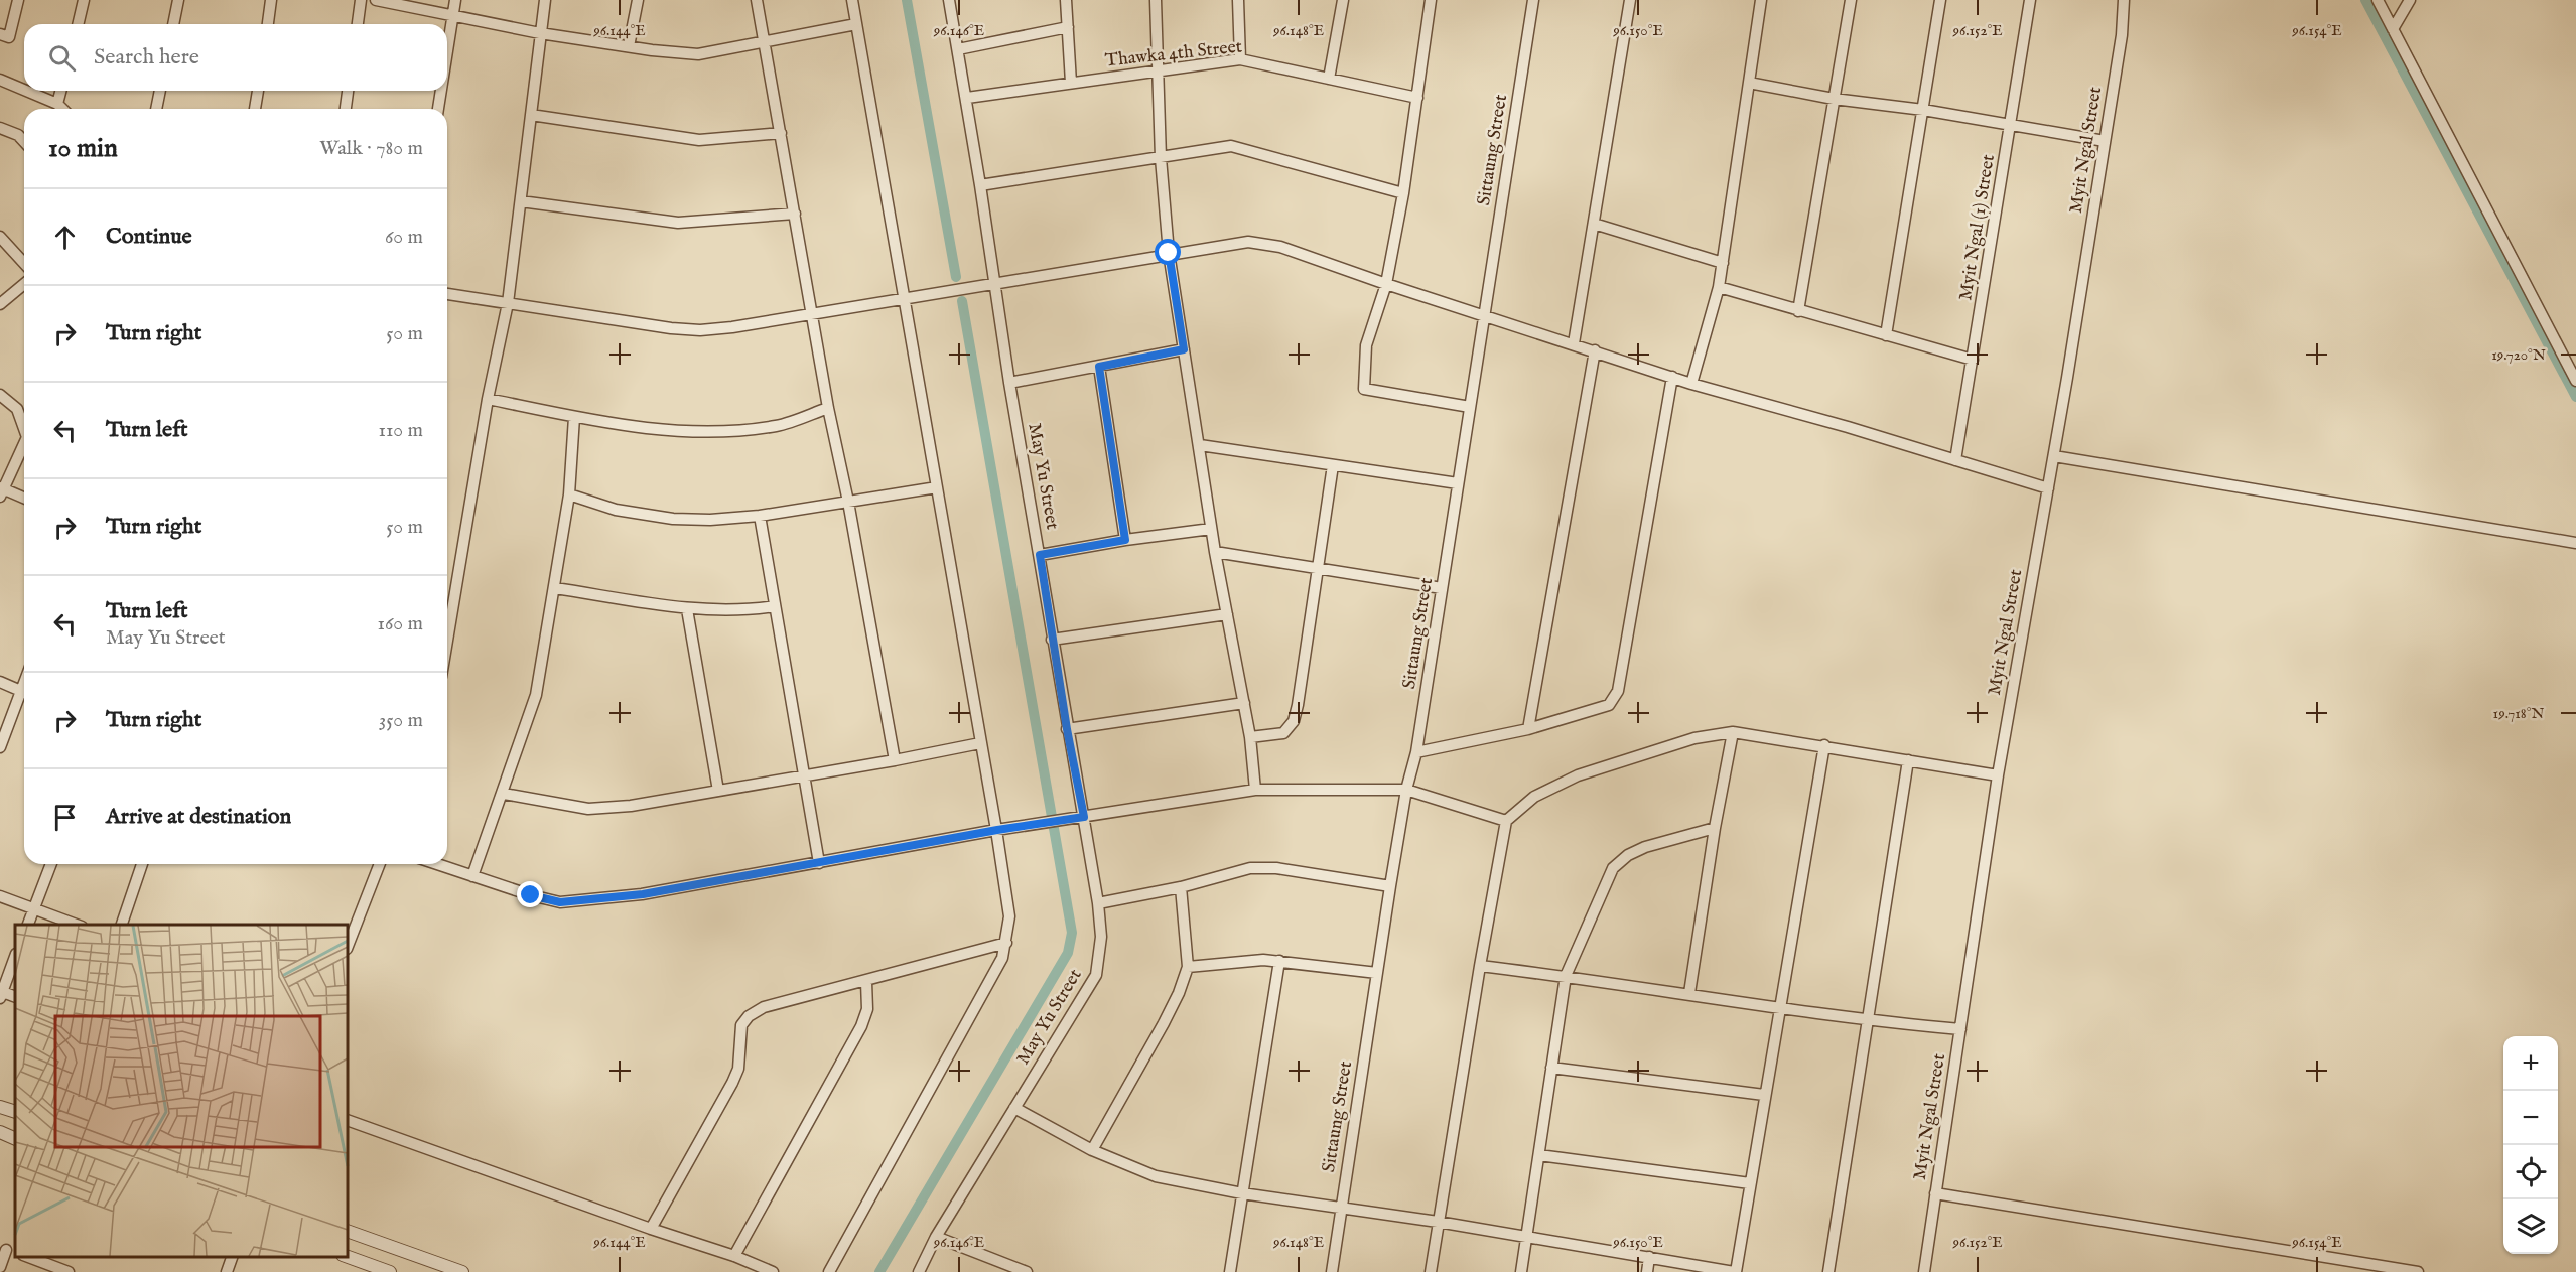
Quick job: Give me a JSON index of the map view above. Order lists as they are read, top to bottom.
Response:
{
  "streets": {
    "street": [
      "Thawka 4th Street",
      "Sittaung Street",
      "Myit Ngal Street",
      "Myit Ngal (1) Street",
      "May Yu Street"
    ]
  },
  "crossings": [
    ["Thawka 4th Street", "May Yu Street"]
  ],
  "page": {
    "search": "Search here",
    "heading": ["10 min", "Walk · 780 m"],
    "list": [
      ["Continue", "60 m"],
      ["Turn right", "50 m"],
      ["Turn left", "110 m"],
      ["Turn right", "50 m"],
      ["Turn left", "May Yu Street", "160 m"],
      ["Turn right", "350 m"],
      "Arrive at destination"
    ],
    "map_buttons": ["+", "−"]
  },
  "coordinates": [
    "96.144°E",
    "96.146°E",
    "96.148°E",
    "96.150°E",
    "96.152°E",
    "96.154°E",
    "19.720°N",
    "19.718°N"
  ]
}
